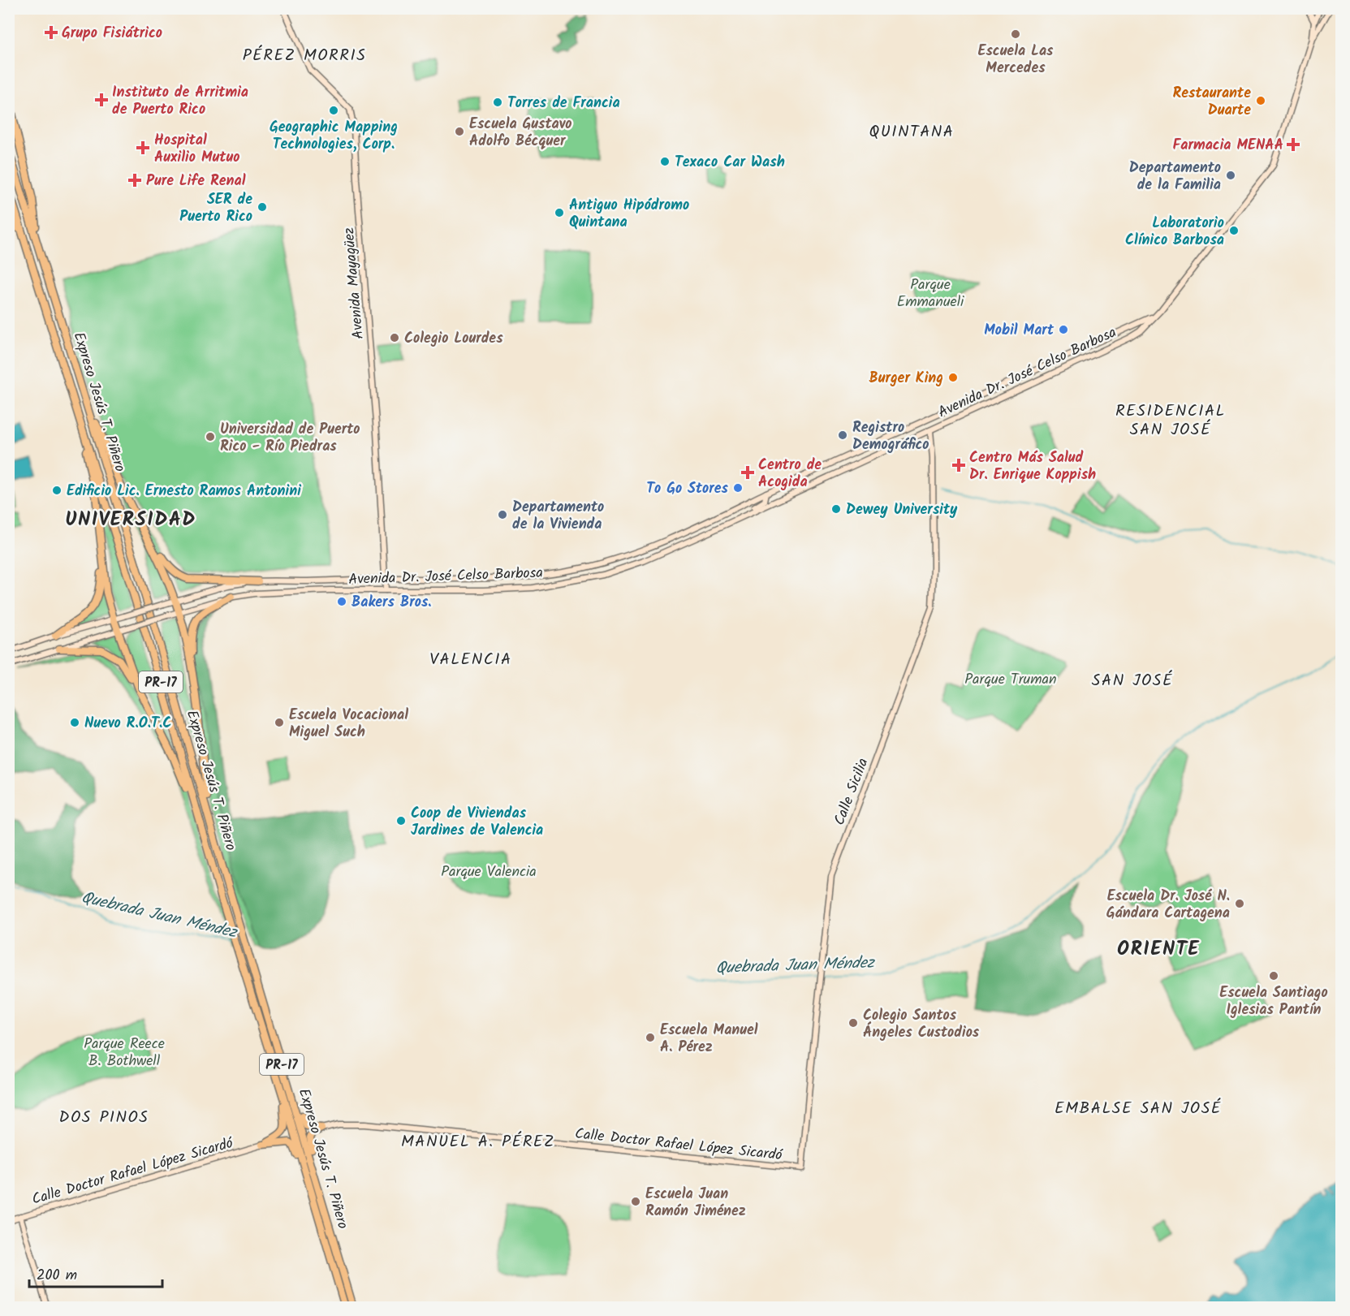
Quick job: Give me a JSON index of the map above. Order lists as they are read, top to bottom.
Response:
{
  "streets": {
    "highway": ["Expreso Jesús T. Piñero", "PR-17"],
    "main road": [
      "Avenida Mayagüez",
      "Avenida Dr. José Celso Barbosa",
      "Calle Sicilia",
      "Calle Doctor Rafael López Sicardó"
    ]
  },
  "crossings": [
    ["Avenida Mayagüez", "Avenida Dr. José Celso Barbosa"],
    ["Avenida Dr. José Celso Barbosa", "Calle Sicilia"],
    ["Calle Sicilia", "Calle Doctor Rafael López Sicardó"]
  ],
  "districts": [
    "PÉREZ MORRIS",
    "QUINTANA",
    "RESIDENCIAL SAN JOSÉ",
    "UNIVERSIDAD",
    "VALENCIA",
    "SAN JOSÉ",
    "ORIENTE",
    "EMBALSE SAN JOSÉ",
    "DOS PINOS",
    "MANUEL A. PÉREZ"
  ],
  "water": ["Quebrada Juan Méndez"],
  "parks": [
    "Parque Emmanueli",
    "Parque Truman",
    "Parque Valencia",
    "Parque Reece B. Bothwell"
  ],
  "places": {
    "health": [
      "Grupo Fisiátrico",
      "Instituto de Arritmia de Puerto Rico",
      "Farmacia MENAA",
      "Hospital Auxilio Mutuo",
      "Pure Life Renal",
      "Centro Más Salud Dr. Enrique Koppish",
      "Centro de Acogida"
    ],
    "other": [
      "Escuela Las Mercedes",
      "Restaurante Duarte",
      "Torres de Francia",
      "Geographic Mapping Technologies, Corp.",
      "Escuela Gustavo Adolfo Bécquer",
      "Texaco Car Wash",
      "Departamento de la Familia",
      "SER de Puerto Rico",
      "Antiguo Hipódromo Quintana",
      "Laboratorio Clínico Barbosa",
      "Mobil Mart",
      "Colegio Lourdes",
      "Burger King",
      "Registro Demográfico",
      "Universidad de Puerto Rico - Río Piedras",
      "To Go Stores",
      "Edificio Lic. Ernesto Ramos Antonini",
      "Dewey University",
      "Departamento de la Vivienda",
      "Bakers Bros.",
      "Nuevo R.O.T.C",
      "Escuela Vocacional Miguel Such",
      "Coop de Viviendas Jardines de Valencia",
      "Escuela Dr. José N. Gándara Cartagena",
      "Escuela Santiago Iglesias Pantín",
      "Colegio Santos Ángeles Custodios",
      "Escuela Manuel A. Pérez",
      "Escuela Juan Ramón Jiménez"
    ]
  },
  "scale_bar": "200 m"
}
